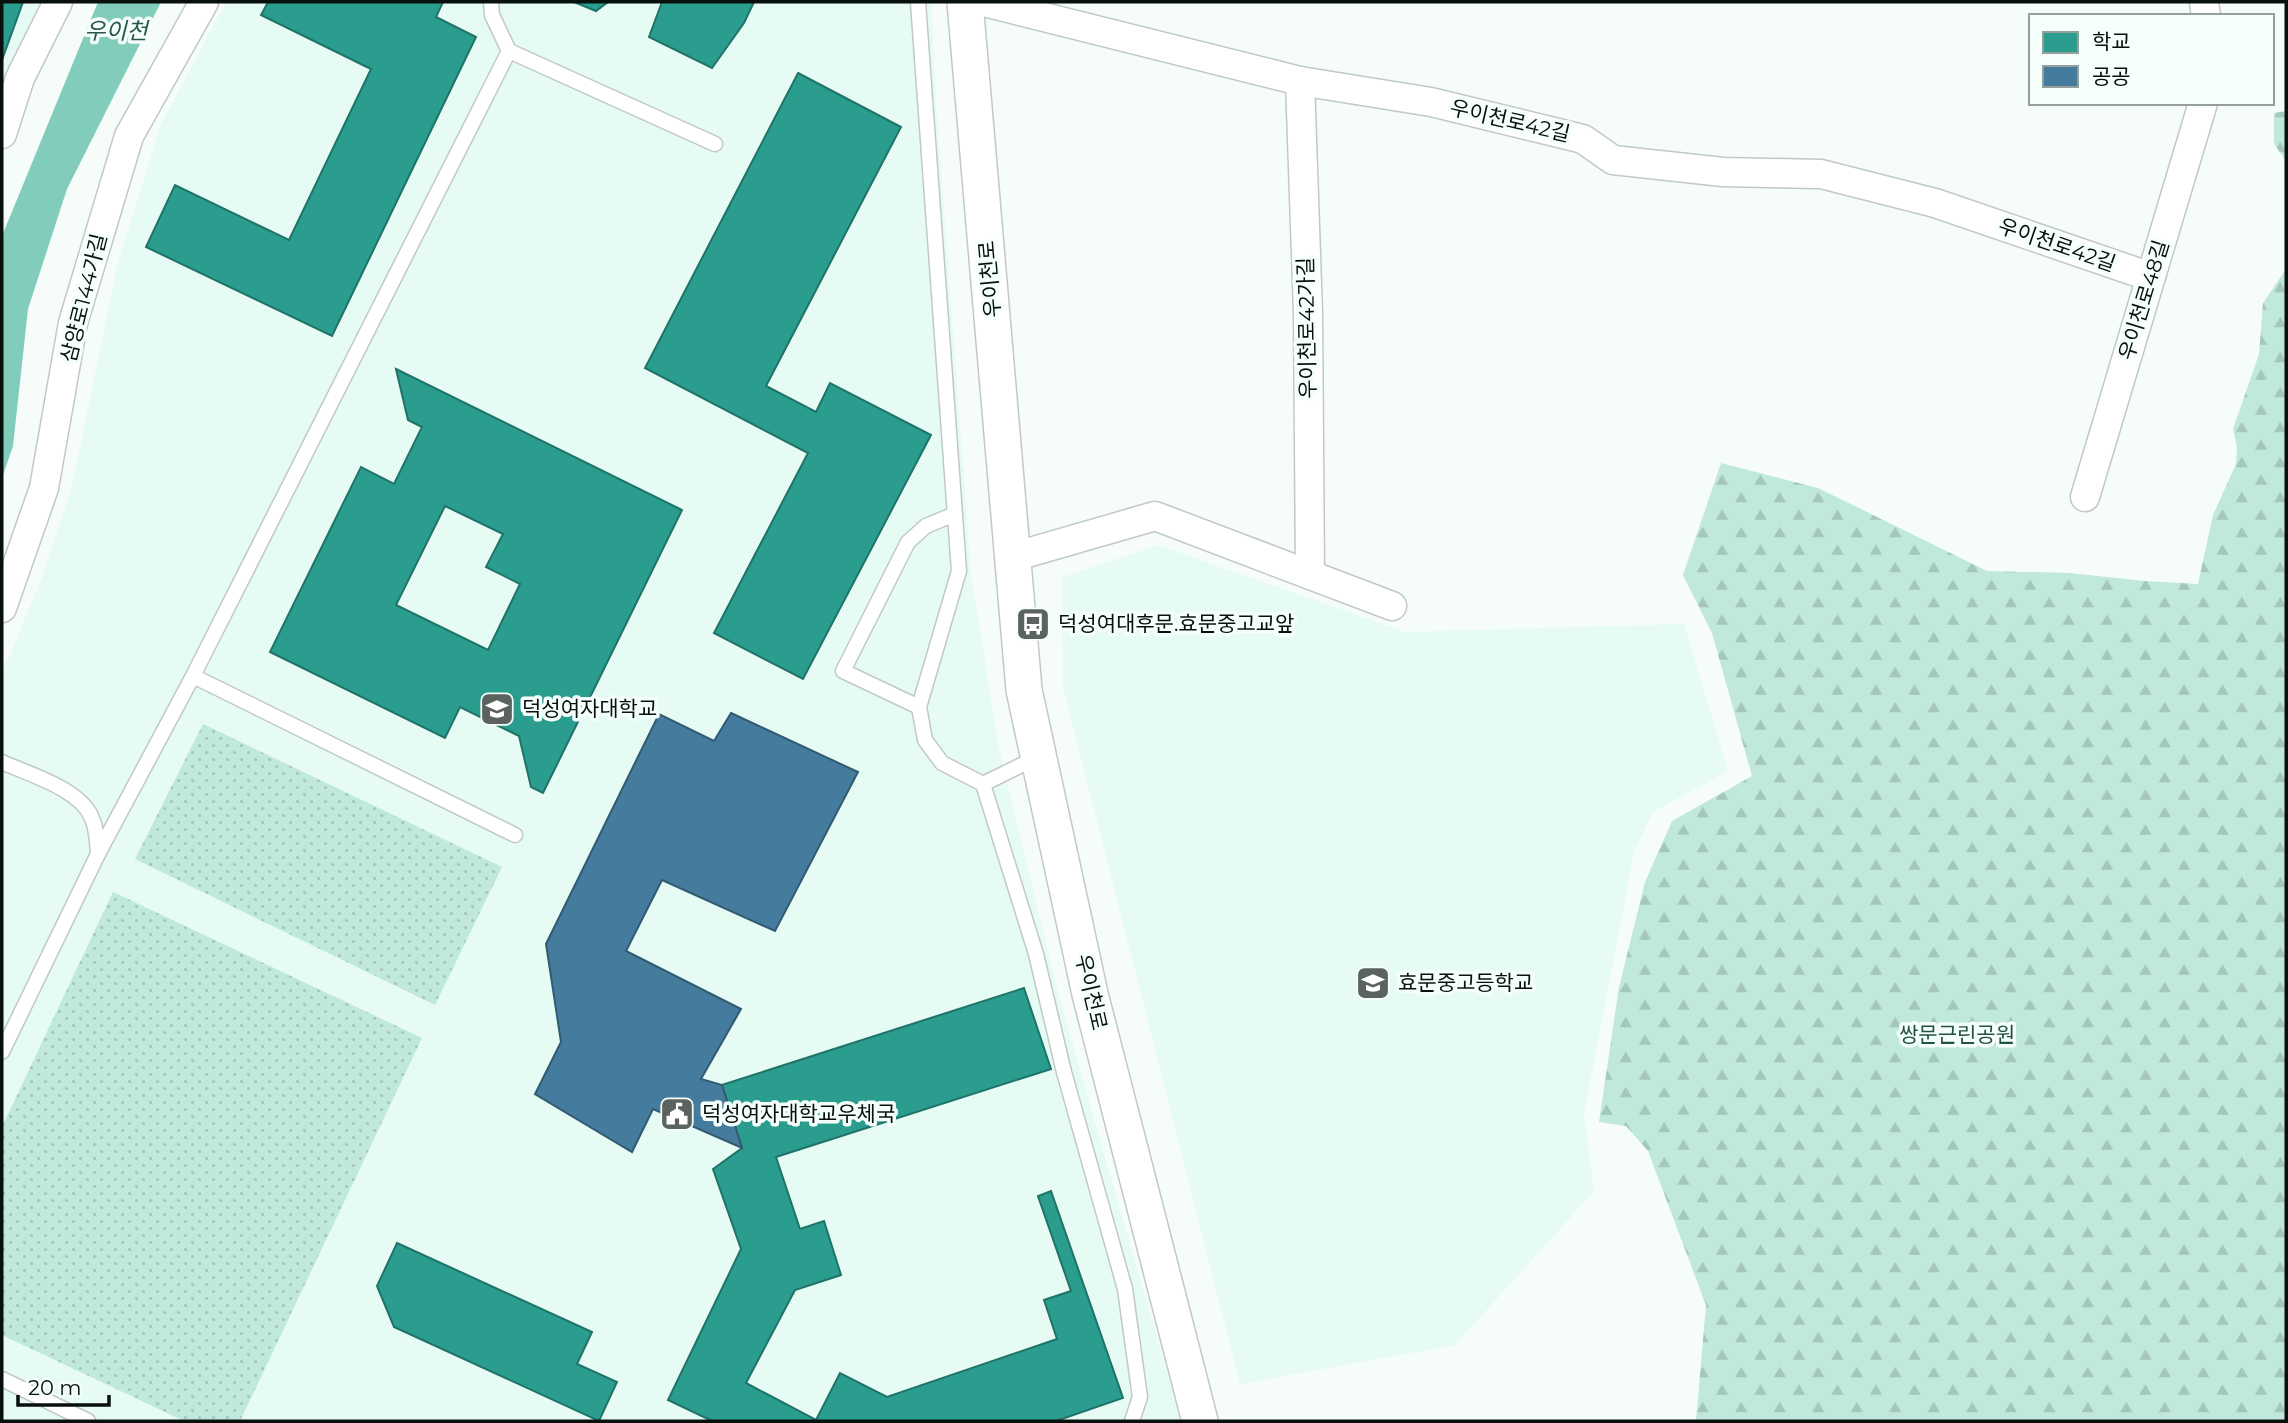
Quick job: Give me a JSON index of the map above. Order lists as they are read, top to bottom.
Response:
{
  "streets": {
    "street": [
      "우이천로42길",
      "우이천로",
      "삼양로144가길",
      "우이천로48길",
      "우이천로42가길"
    ]
  },
  "crossings": [
    ["우이천로42길", "우이천로48길"],
    ["우이천로42길", "우이천로42가길"]
  ],
  "water": ["우이천"],
  "parks": ["쌍문근린공원"],
  "places": {
    "bus stop": ["덕성여대후문.효문중고교앞"],
    "school or university": ["덕성여자대학교", "효문중고등학교"],
    "public building": ["덕성여자대학교우체국"]
  },
  "legend": ["학교", "공공"],
  "scale_bar": "20 m"
}
